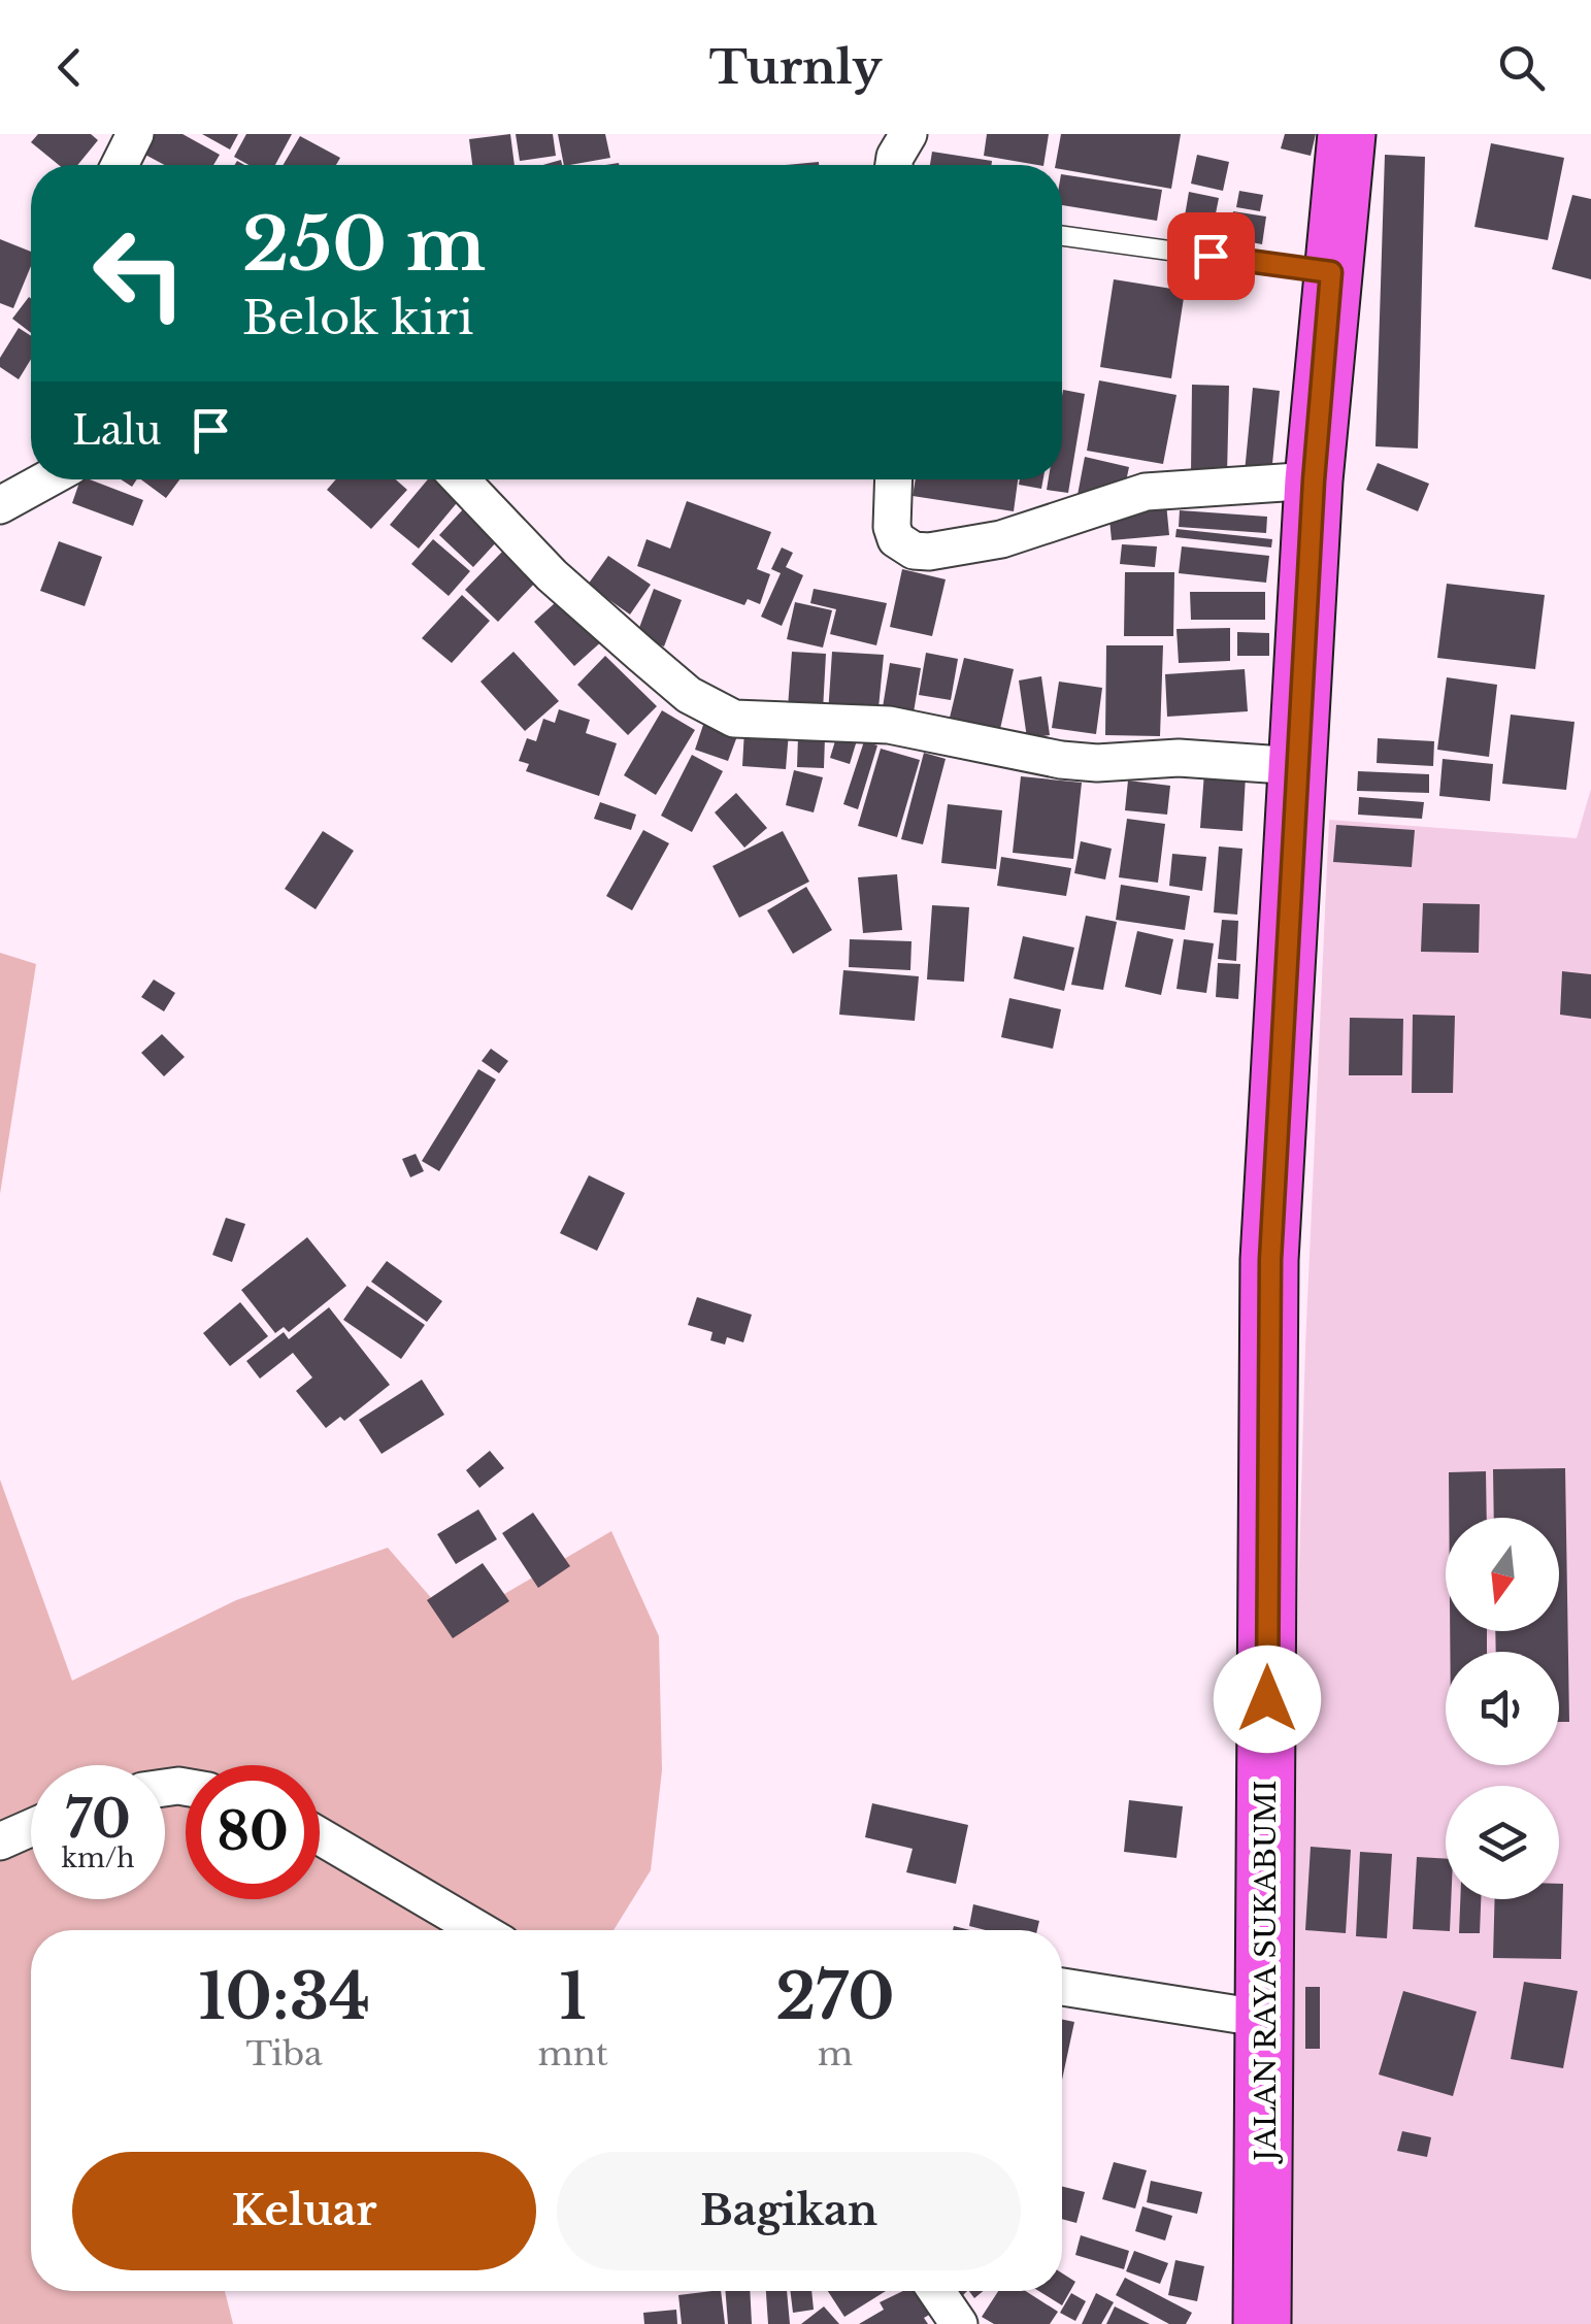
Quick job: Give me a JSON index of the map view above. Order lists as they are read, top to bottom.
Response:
{
  "streets": {
    "highway": ["JALAN RAYA SUKABUMI"]
  },
  "north": "bottom",
  "page": {
    "header": "Turnly",
    "turn": ["250 m", "Belok kiri"],
    "then": "Lalu",
    "speed": "70 km/h",
    "limit": "80",
    "eta": [
      "10:34",
      "Tiba",
      "1",
      "mnt",
      "270",
      "m"
    ],
    "buttons": ["Keluar", "Bagikan"]
  }
}
